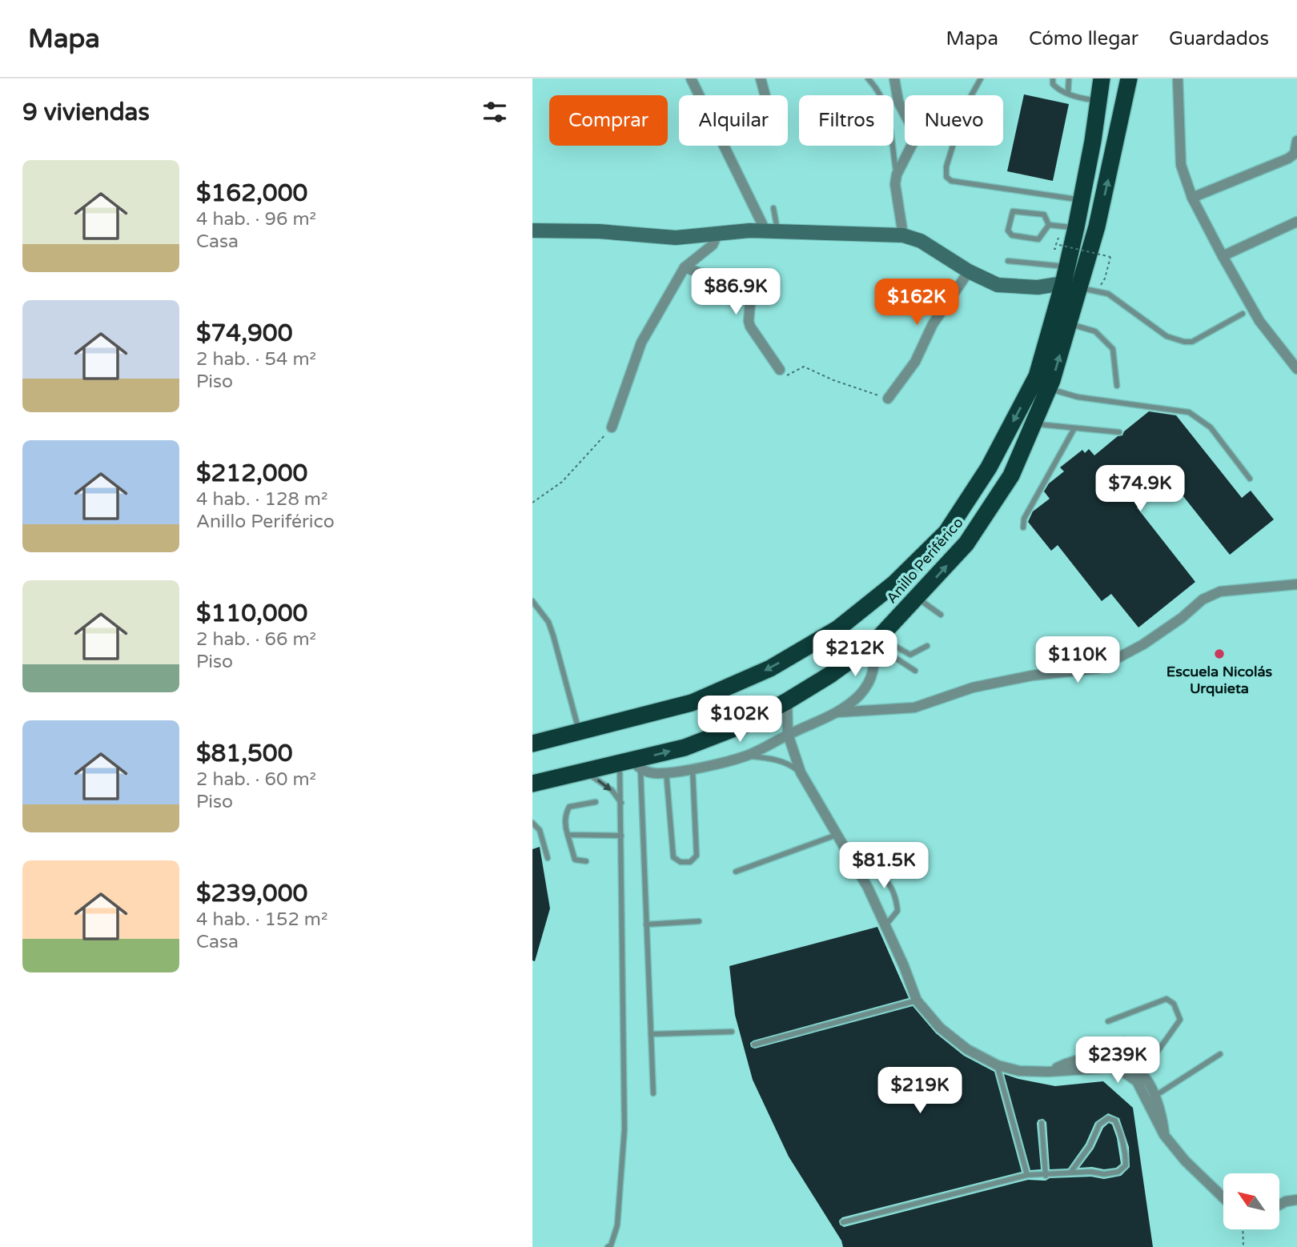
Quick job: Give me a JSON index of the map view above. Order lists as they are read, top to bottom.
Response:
{
  "streets": {
    "highway": ["Anillo Periférico"]
  },
  "places": ["Escuela Nicolás Urquieta"],
  "north": "top left",
  "page": {
    "header": "Mapa",
    "nav": ["Mapa", "Cómo llegar", "Guardados"],
    "heading": "9 viviendas",
    "chip": [
      "Comprar",
      "Alquilar",
      "Filtros",
      "Nuevo"
    ],
    "list": [
      {
        "name": "$162,000",
        "note": "4 hab. · 96 m² · Casa"
      },
      {
        "name": "$74,900",
        "note": "2 hab. · 54 m² · Piso"
      },
      {
        "name": "$212,000",
        "note": "4 hab. · 128 m² · Anillo Periférico"
      },
      {
        "name": "$110,000",
        "note": "2 hab. · 66 m² · Piso"
      },
      {
        "name": "$81,500",
        "note": "2 hab. · 60 m² · Piso"
      },
      {
        "name": "$239,000",
        "note": "4 hab. · 152 m² · Casa"
      }
    ],
    "price": [
      "$86.9K",
      "$162K",
      "$74.9K",
      "$212K",
      "$110K",
      "$102K",
      "$81.5K",
      "$239K",
      "$219K"
    ]
  }
}
